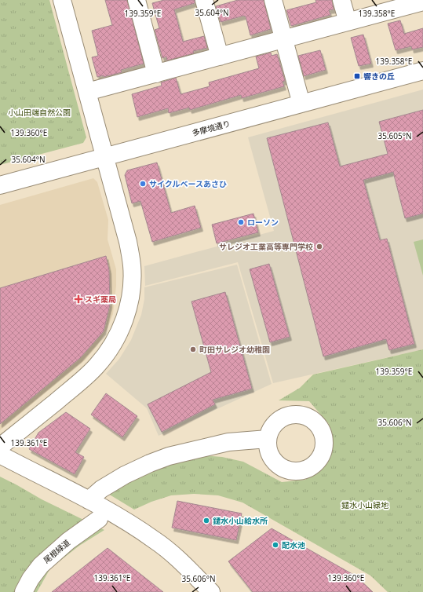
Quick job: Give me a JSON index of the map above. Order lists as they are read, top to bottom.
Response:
{
  "streets": {
    "street": ["多摩境通り", "尾根緑道"]
  },
  "parks": ["小山田端自然公園", "鑓水小山緑地"],
  "places": {
    "transit": ["響きの丘"],
    "other": [
      "サイクルベースあさひ",
      "ローソン",
      "サレジオ工業高等専門学校",
      "町田サレジオ幼稚園",
      "鑓水小山給水所",
      "配水池"
    ],
    "health": ["スギ薬局"]
  },
  "coordinates": [
    "35.604°N",
    "139.359°E",
    "139.358°E",
    "139.360°E",
    "35.605°N",
    "35.606°N",
    "139.361°E"
  ]
}
